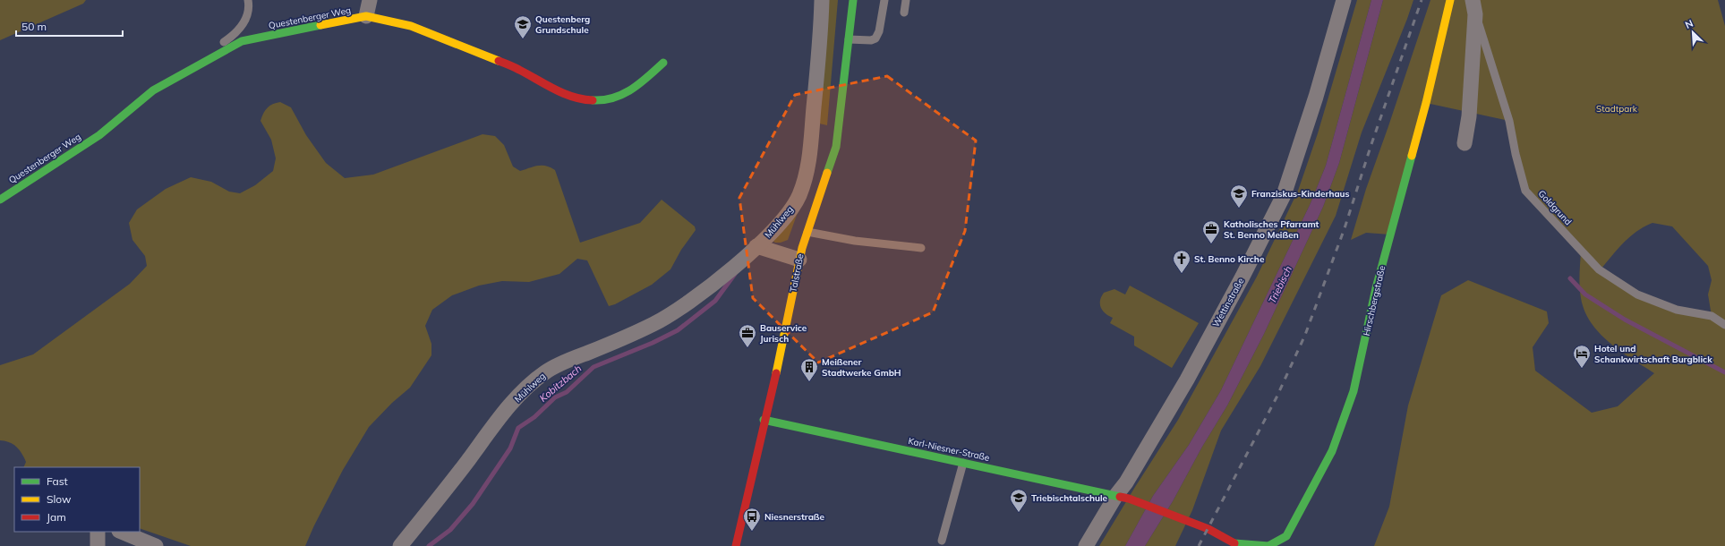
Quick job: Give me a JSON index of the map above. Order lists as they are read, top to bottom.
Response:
{
  "streets": {
    "street": [
      "Questenberger Weg",
      "Mühlweg",
      "Talstraße",
      "Hirschbergstraße",
      "Wettinstraße",
      "Karl-Niesner-Straße"
    ],
    "lane": ["Goldgrund"]
  },
  "crossings": [
    ["Mühlweg", "Talstraße"],
    ["Talstraße", "Karl-Niesner-Straße"],
    ["Hirschbergstraße", "Karl-Niesner-Straße"],
    ["Wettinstraße", "Karl-Niesner-Straße"]
  ],
  "water": ["Triebisch", "Kobitzbach"],
  "parks": ["Stadtpark"],
  "places": {
    "school or university": ["Questenberg Grundschule", "Franziskus-Kinderhaus", "Triebischtalschule"],
    "office": ["Katholisches Pfarramt St. Benno Meißen", "Bauservice Jurisch"],
    "church": ["St. Benno Kirche"],
    "hotel": ["Hotel und Schankwirtschaft Burgblick"],
    "building": ["Meißener Stadtwerke GmbH"],
    "bus stop": ["Niesnerstraße"]
  },
  "legend": ["Fast", "Slow", "Jam"],
  "scale_bar": "50 m",
  "north": "top left"
}
